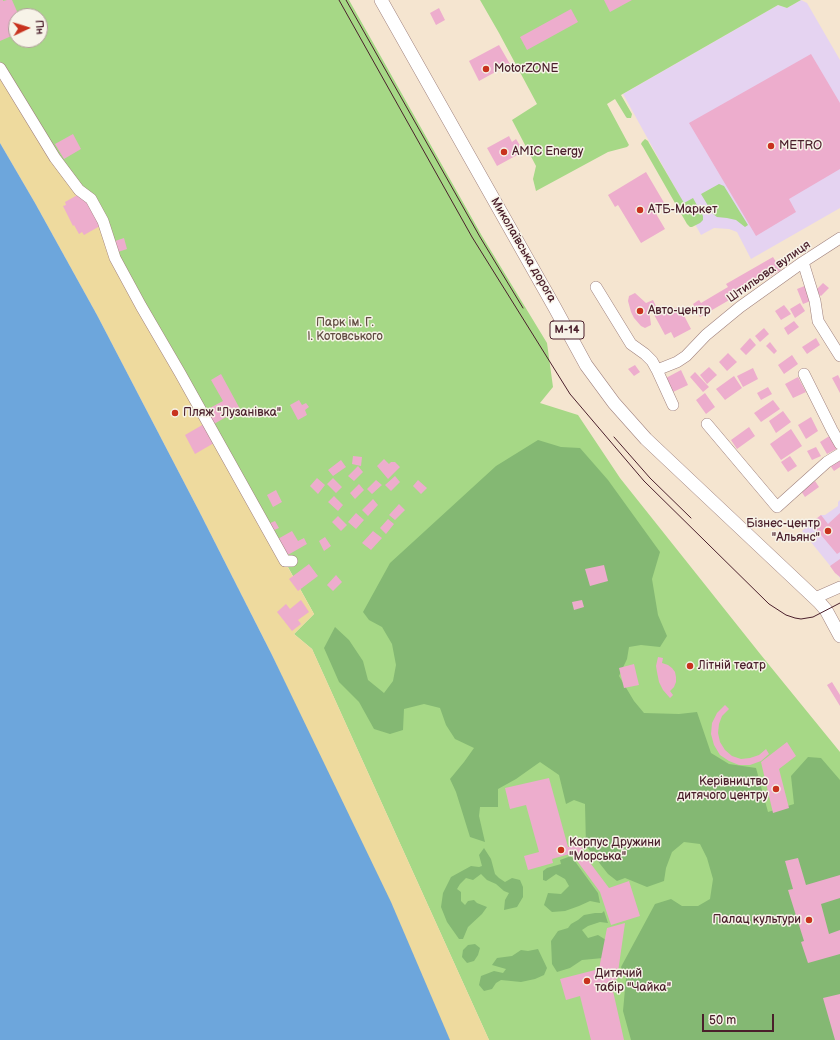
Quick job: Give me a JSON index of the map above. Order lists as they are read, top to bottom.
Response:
{
  "streets": {
    "main road": ["Миколаївська дорога", "М-14"],
    "street": ["Штильова вулиця"]
  },
  "parks": ["Парк ім. Г. І. Котовського"],
  "places": [
    "MotorZONE",
    "METRO",
    "AMIC Energy",
    "АТБ-Маркет",
    "Авто-центр",
    "Пляж \"Лузанівка\"",
    "Бізнес-центр \"Альянс\"",
    "Літній театр",
    "Керівництво дитячого центру",
    "Корпус Дружини \"Морська\"",
    "Палац культури",
    "Дитячий табір \"Чайка\""
  ],
  "scale_bar": "50 m",
  "north": "right"
}
